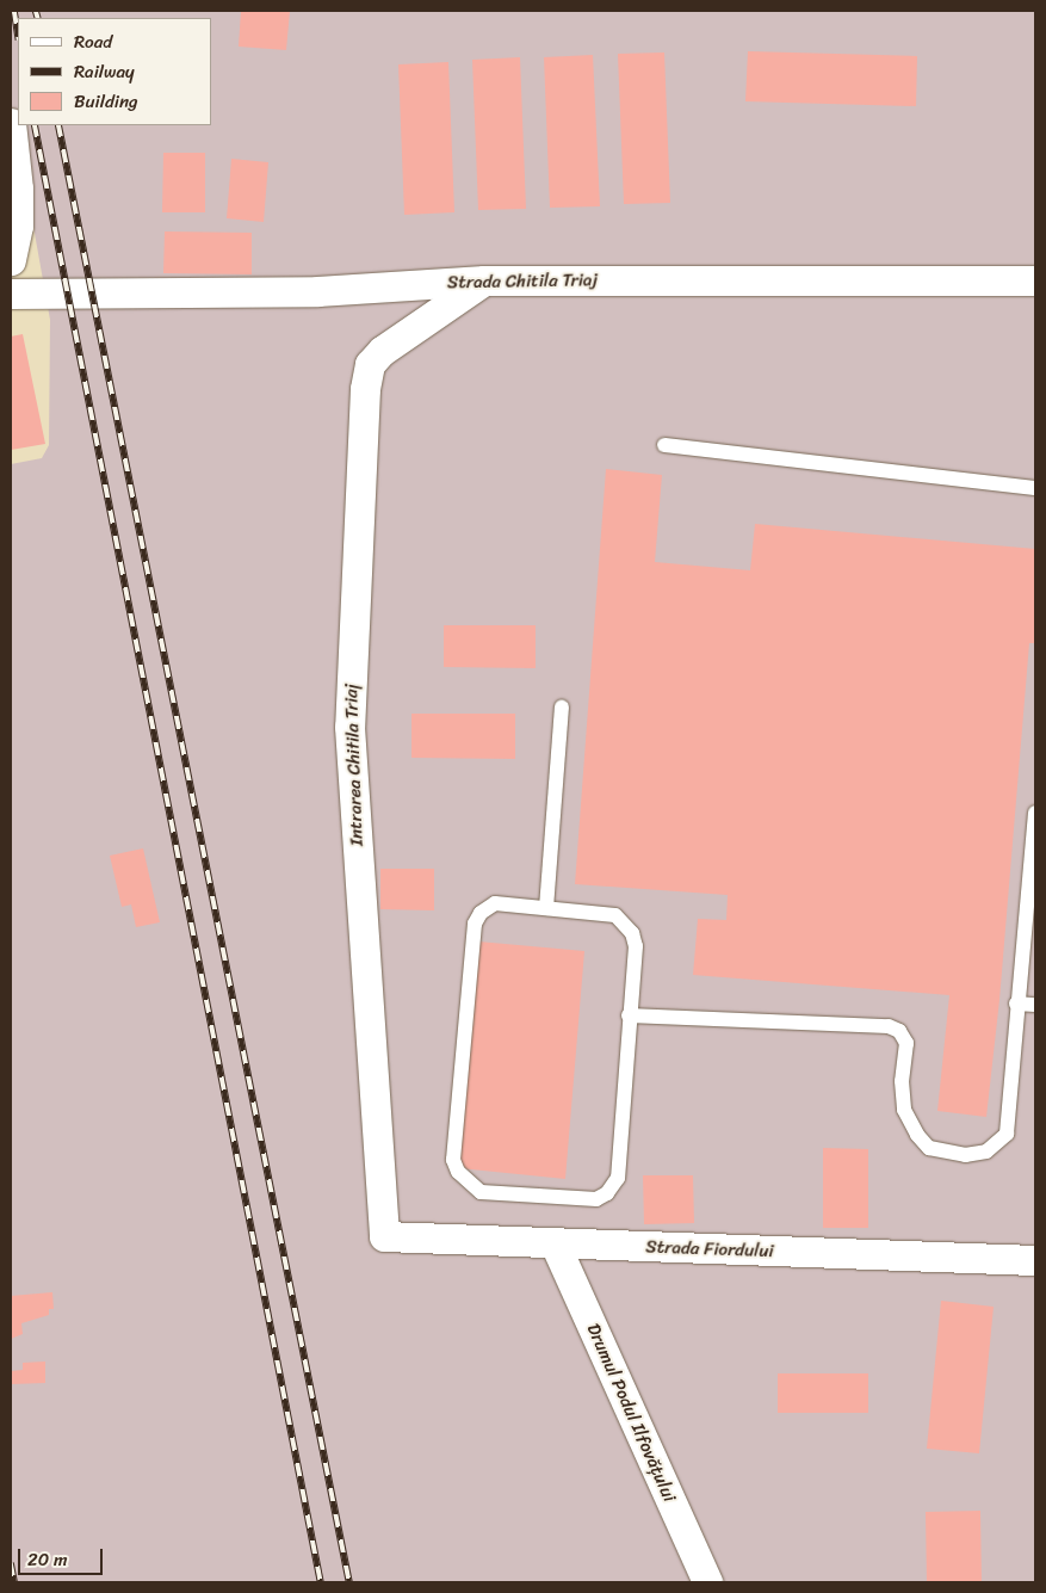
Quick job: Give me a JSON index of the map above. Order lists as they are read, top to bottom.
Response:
{
  "streets": {
    "street": [
      "Strada Chitila Triaj",
      "Intrarea Chitila Triaj",
      "Strada Fiordului",
      "Drumul Podul Ilfovățului"
    ]
  },
  "crossings": [
    ["Strada Chitila Triaj", "Intrarea Chitila Triaj"],
    ["Intrarea Chitila Triaj", "Strada Fiordului"],
    ["Strada Fiordului", "Drumul Podul Ilfovățului"]
  ],
  "legend": ["Road", "Railway", "Building"],
  "scale_bar": "20 m"
}
